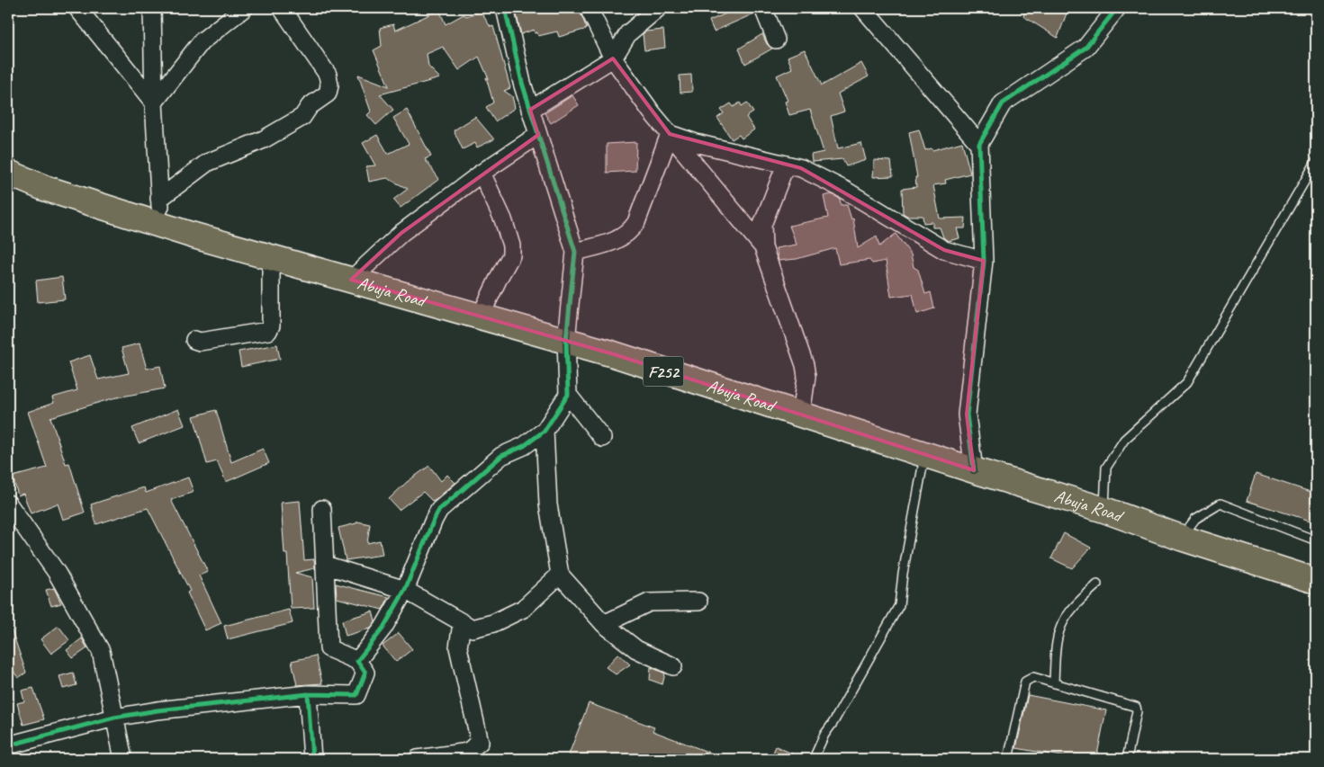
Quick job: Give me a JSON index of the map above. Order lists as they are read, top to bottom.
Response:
{
  "streets": {
    "main road": ["Abuja Road", "F252"]
  }
}
